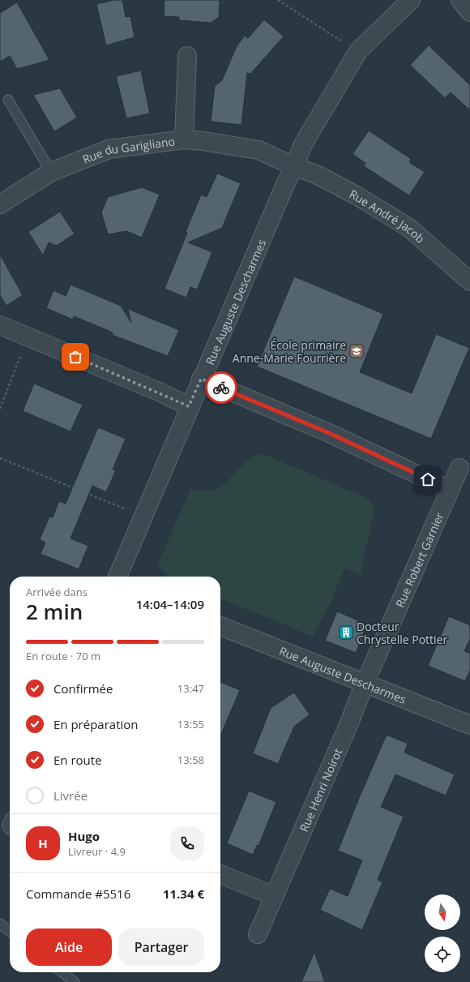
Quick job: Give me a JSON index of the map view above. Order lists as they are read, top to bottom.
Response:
{
  "streets": {
    "street": [
      "Rue du Garigliano",
      "Rue André Jacob",
      "Rue Auguste Descharmes",
      "Rue Robert Garnier",
      "Rue Henri Noirot"
    ]
  },
  "crossings": [
    ["Rue du Garigliano", "Rue André Jacob"],
    ["Rue André Jacob", "Rue Auguste Descharmes"],
    ["Rue Auguste Descharmes", "Rue Robert Garnier"],
    ["Rue Auguste Descharmes", "Rue Henri Noirot"],
    ["Rue Robert Garnier", "Rue Henri Noirot"]
  ],
  "places": {
    "school or university": ["École primaire Anne-Marie Fourrière"],
    "building": ["Docteur Chrystelle Pottier"]
  },
  "north": "bottom",
  "page": {
    "heading": ["2 min", "Arrivée dans", "14:04–14:09"],
    "panel": [
      "Hugo",
      "Livreur · 4.9",
      "Commande #5516",
      "11.34 €"
    ],
    "bar": "En route · 70 m",
    "list": [
      ["Confirmée", "13:47"],
      ["En préparation", "13:55"],
      ["En route", "13:58"],
      "Livrée"
    ],
    "round": "H",
    "buttons": ["Aide", "Partager"]
  }
}
